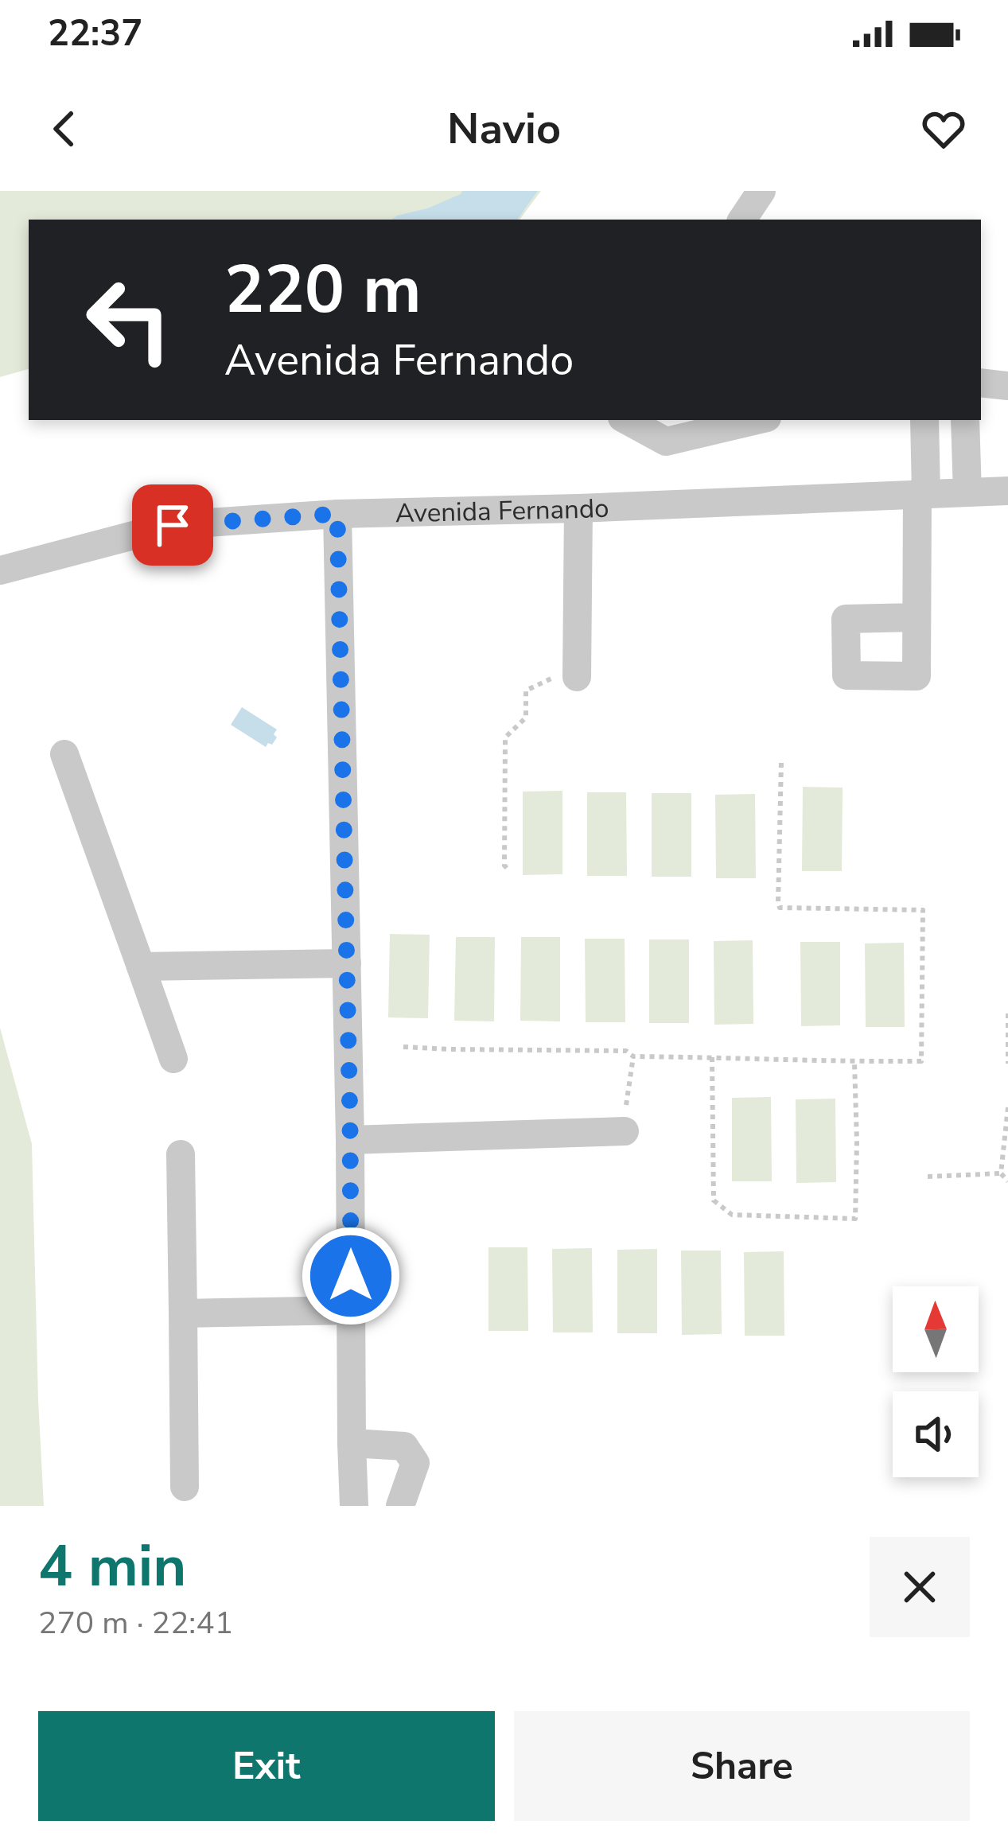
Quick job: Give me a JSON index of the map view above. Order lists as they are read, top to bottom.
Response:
{
  "streets": {
    "street": ["Avenida Fernando"]
  },
  "north": "top",
  "page": {
    "status": "22:37",
    "header": "Navio",
    "turn": ["220 m", "Avenida Fernando"],
    "heading": ["4 min", "270 m · 22:41"],
    "buttons": ["Exit", "Share"]
  }
}
